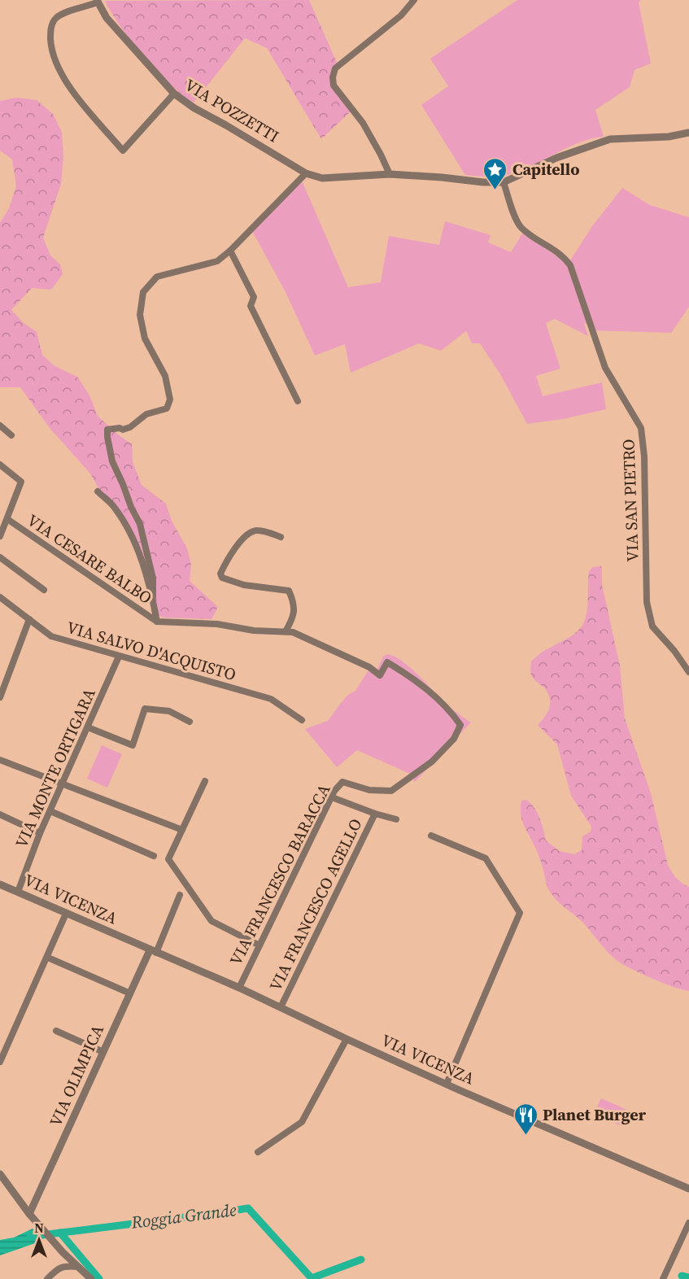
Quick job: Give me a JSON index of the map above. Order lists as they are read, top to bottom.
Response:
{
  "streets": {
    "street": [
      "VIA POZZETTI",
      "VIA SAN PIETRO",
      "VIA CESARE BALBO",
      "VIA SALVO D'ACQUISTO",
      "VIA MONTE ORTIGARA",
      "VIA FRANCESCO BARACCA",
      "VIA VICENZA",
      "VIA FRANCESCO AGELLO",
      "VIA OLIMPICA"
    ]
  },
  "crossings": [
    ["VIA POZZETTI", "VIA SAN PIETRO"],
    ["VIA CESARE BALBO", "VIA FRANCESCO BARACCA"],
    ["VIA SALVO D'ACQUISTO", "VIA MONTE ORTIGARA"],
    ["VIA MONTE ORTIGARA", "VIA VICENZA"],
    ["VIA FRANCESCO BARACCA", "VIA VICENZA"],
    ["VIA VICENZA", "VIA FRANCESCO AGELLO"],
    ["VIA VICENZA", "VIA OLIMPICA"]
  ],
  "water": ["Roggia Grande"],
  "places": {
    "place": ["Capitello"],
    "restaurant": ["Planet Burger"]
  },
  "north": "top"
}
